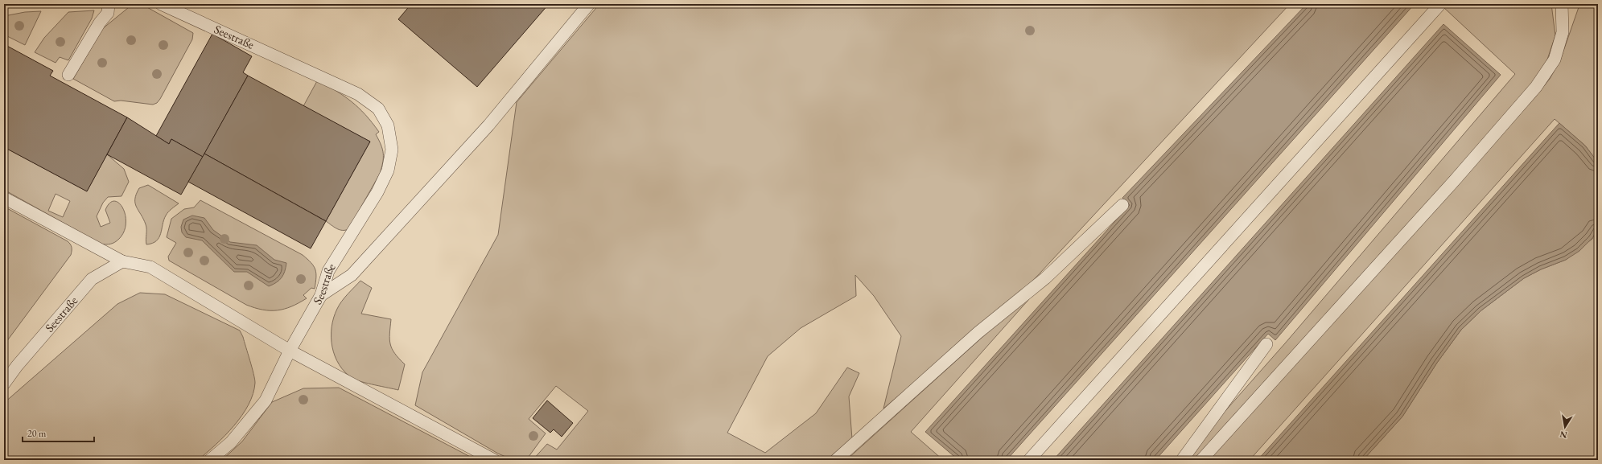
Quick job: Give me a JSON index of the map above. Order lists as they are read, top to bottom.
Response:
{
  "streets": {
    "lane": ["Seestraße"]
  },
  "scale_bar": "20 m",
  "north": "bottom"
}
